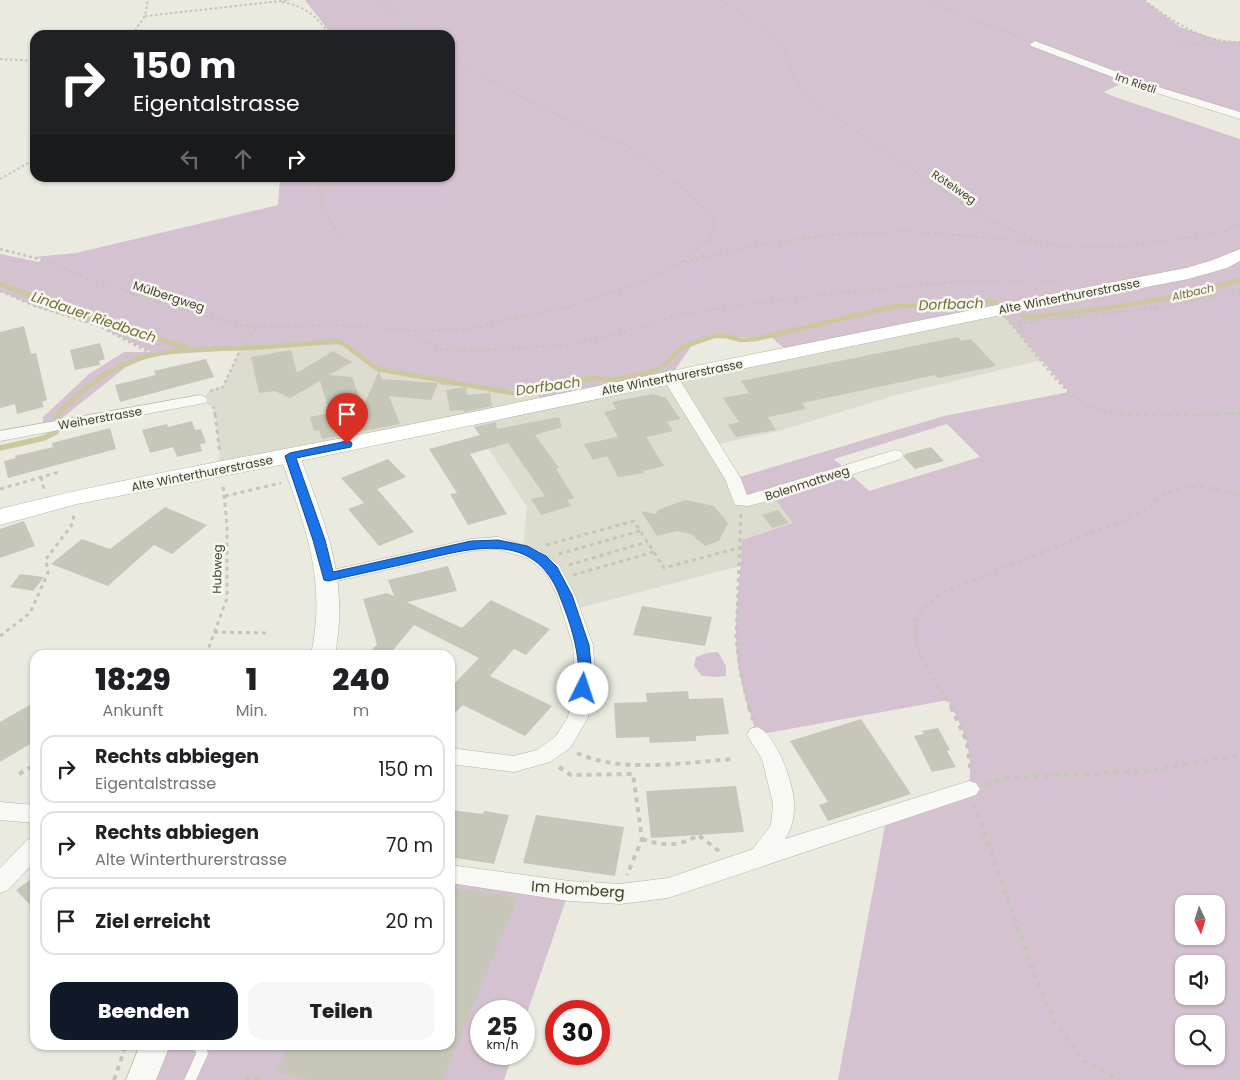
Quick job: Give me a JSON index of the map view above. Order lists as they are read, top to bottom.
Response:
{
  "streets": {
    "main road": ["Alte Winterthurerstrasse"],
    "street": [
      "Im Rietli",
      "Weiherstrasse",
      "Bolenmattweg",
      "Im Homberg"
    ],
    "path": ["Rötelweg", "Mülbergweg", "Hubweg"]
  },
  "water": ["Altbach", "Dorfbach", "Lindauer Riedbach"],
  "north": "bottom",
  "page": {
    "turn": ["150 m", "Eigentalstrasse"],
    "eta": [
      "18:29",
      "Ankunft",
      "1",
      "Min.",
      "240",
      "m"
    ],
    "list": [
      {
        "name": "Rechts abbiegen",
        "note": "Eigentalstrasse",
        "value": "150 m"
      },
      {
        "name": "Rechts abbiegen",
        "note": "Alte Winterthurerstrasse",
        "value": "70 m"
      },
      {
        "name": "Ziel erreicht",
        "value": "20 m"
      }
    ],
    "buttons": ["Beenden", "Teilen"],
    "speed": "25 km/h",
    "limit": "30"
  }
}
